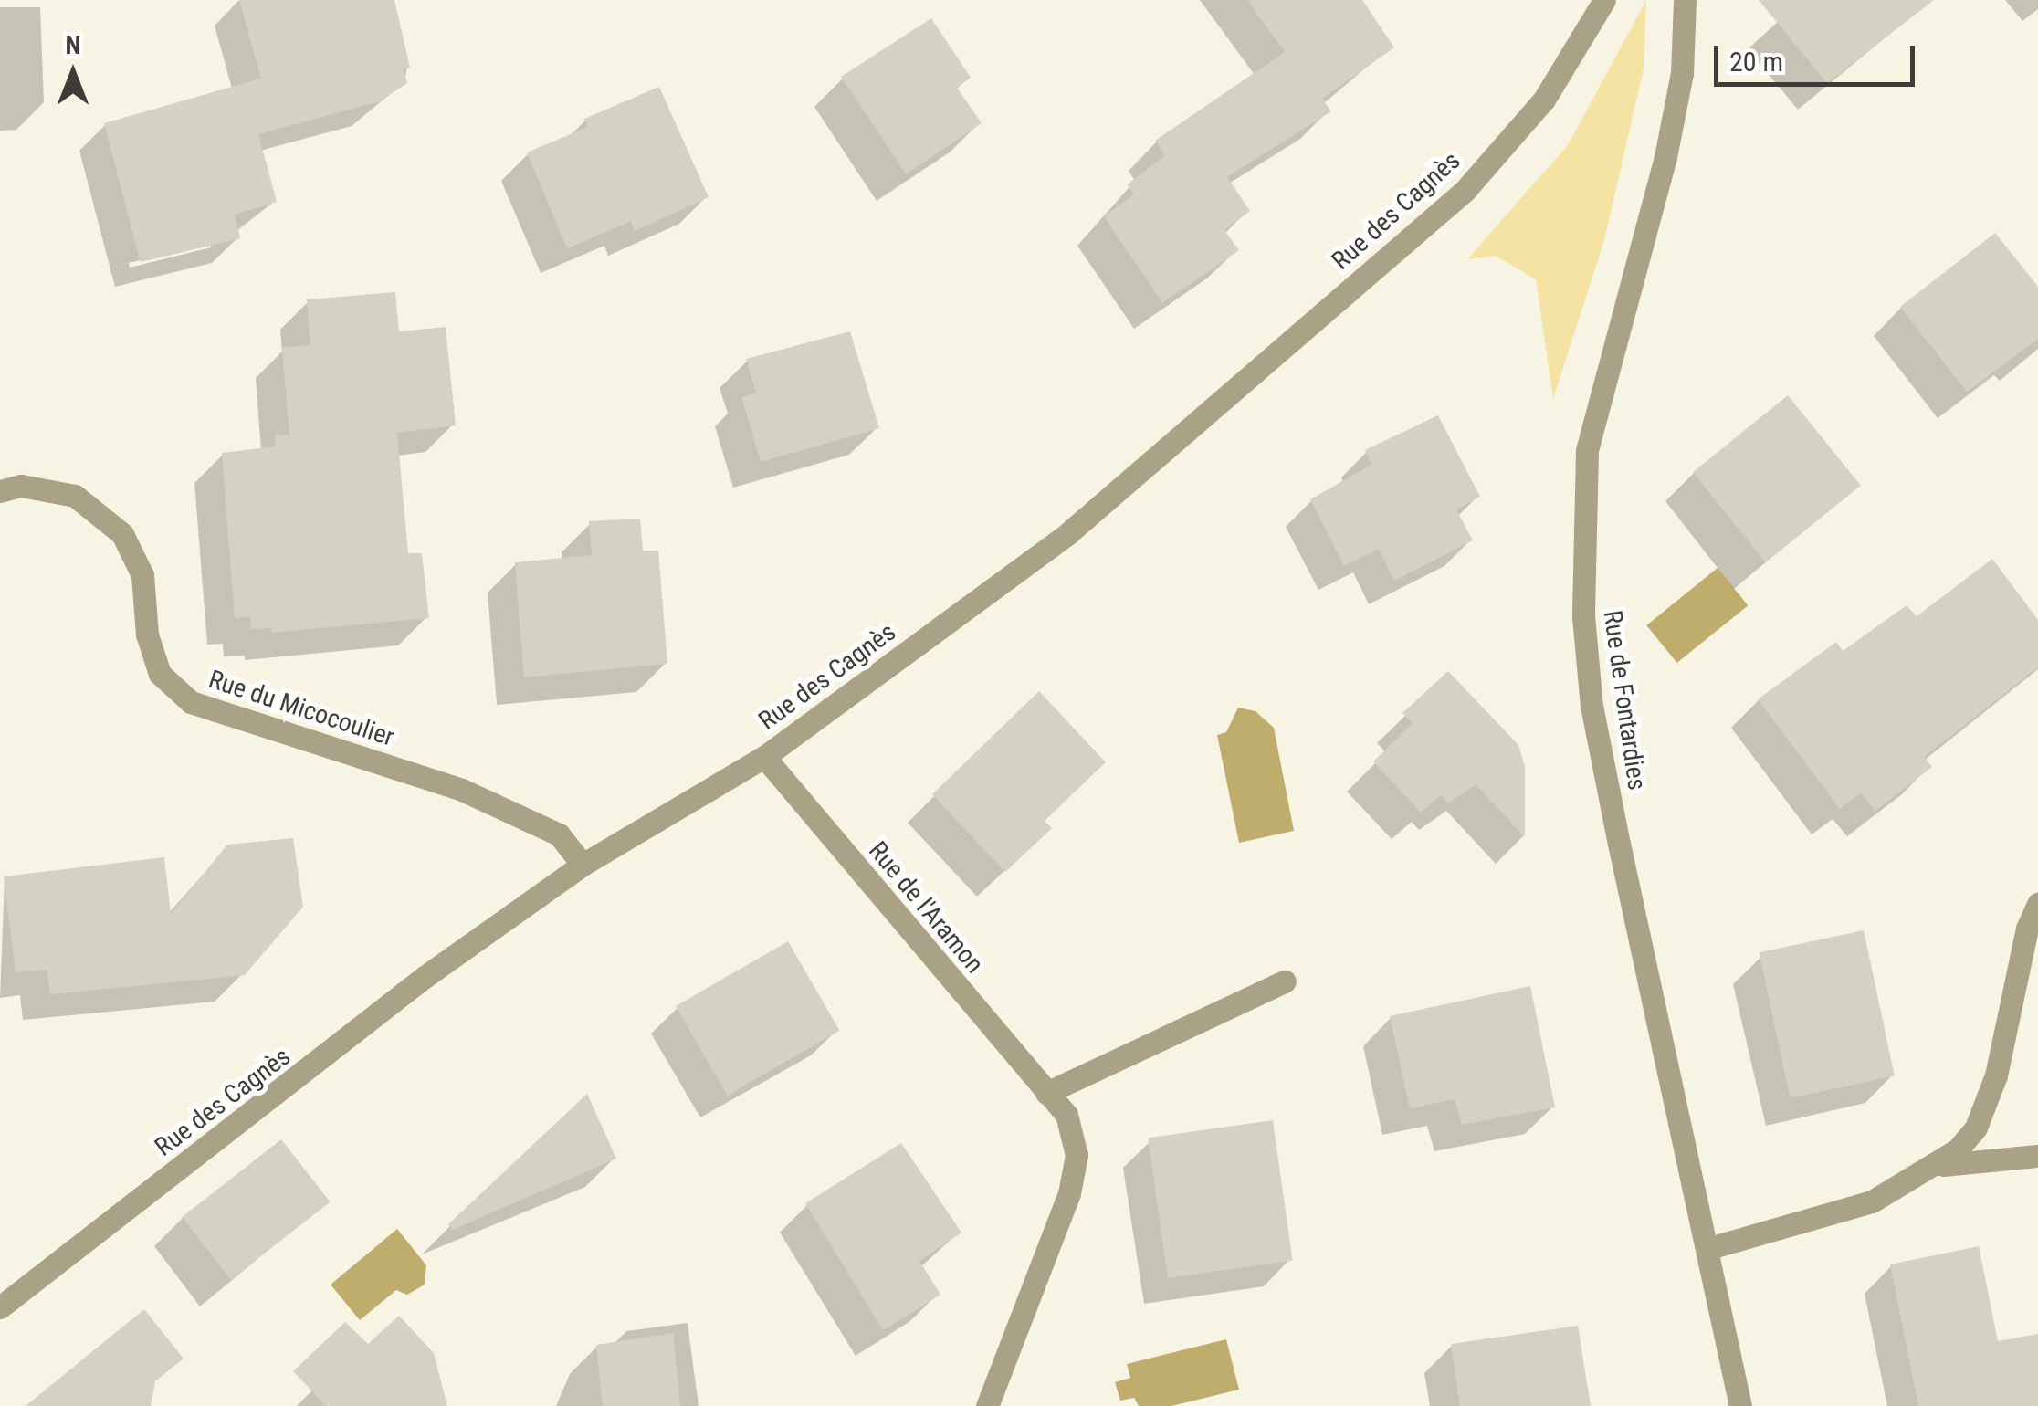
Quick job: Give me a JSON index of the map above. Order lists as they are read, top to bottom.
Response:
{
  "streets": {
    "street": [
      "Rue des Cagnès",
      "Rue de Fontardies",
      "Rue du Micocoulier",
      "Rue de l'Aramon"
    ]
  },
  "crossings": [
    ["Rue des Cagnès", "Rue du Micocoulier"],
    ["Rue des Cagnès", "Rue de l'Aramon"]
  ],
  "scale_bar": "20 m",
  "north": "top"
}
